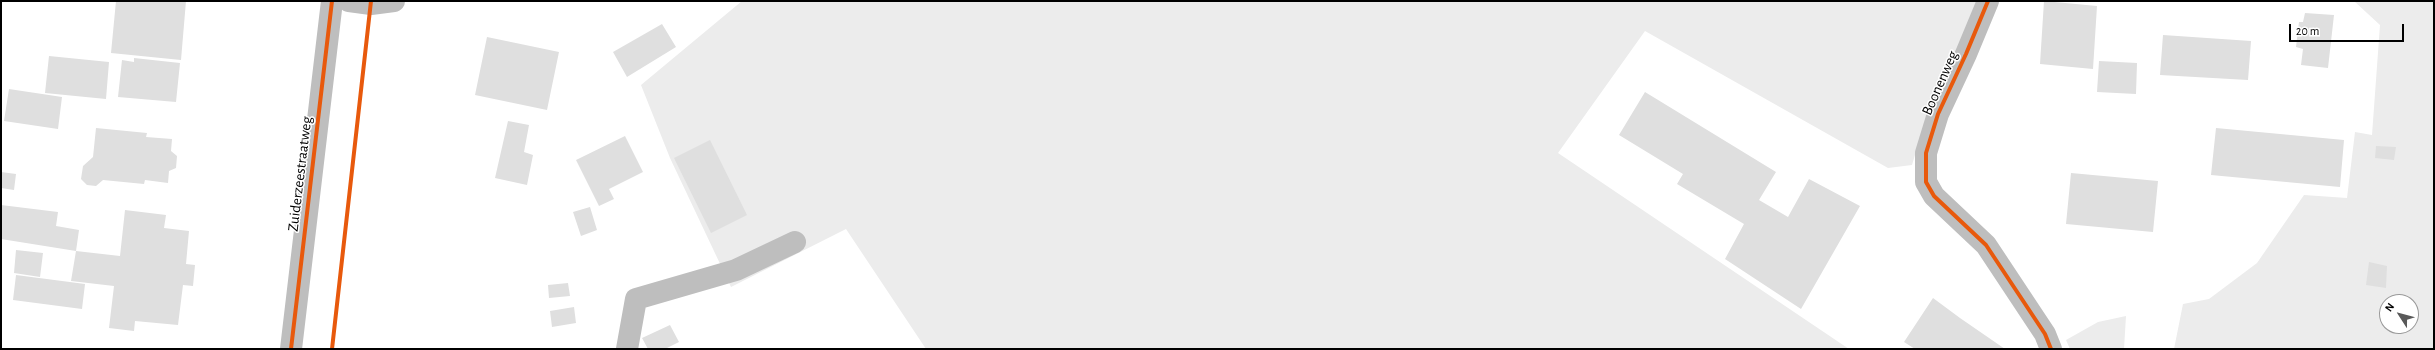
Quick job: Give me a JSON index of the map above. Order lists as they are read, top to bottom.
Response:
{
  "streets": {
    "street": ["Boonenweg", "Zuiderzeestraatweg"]
  },
  "scale_bar": "20 m",
  "north": "top left"
}
